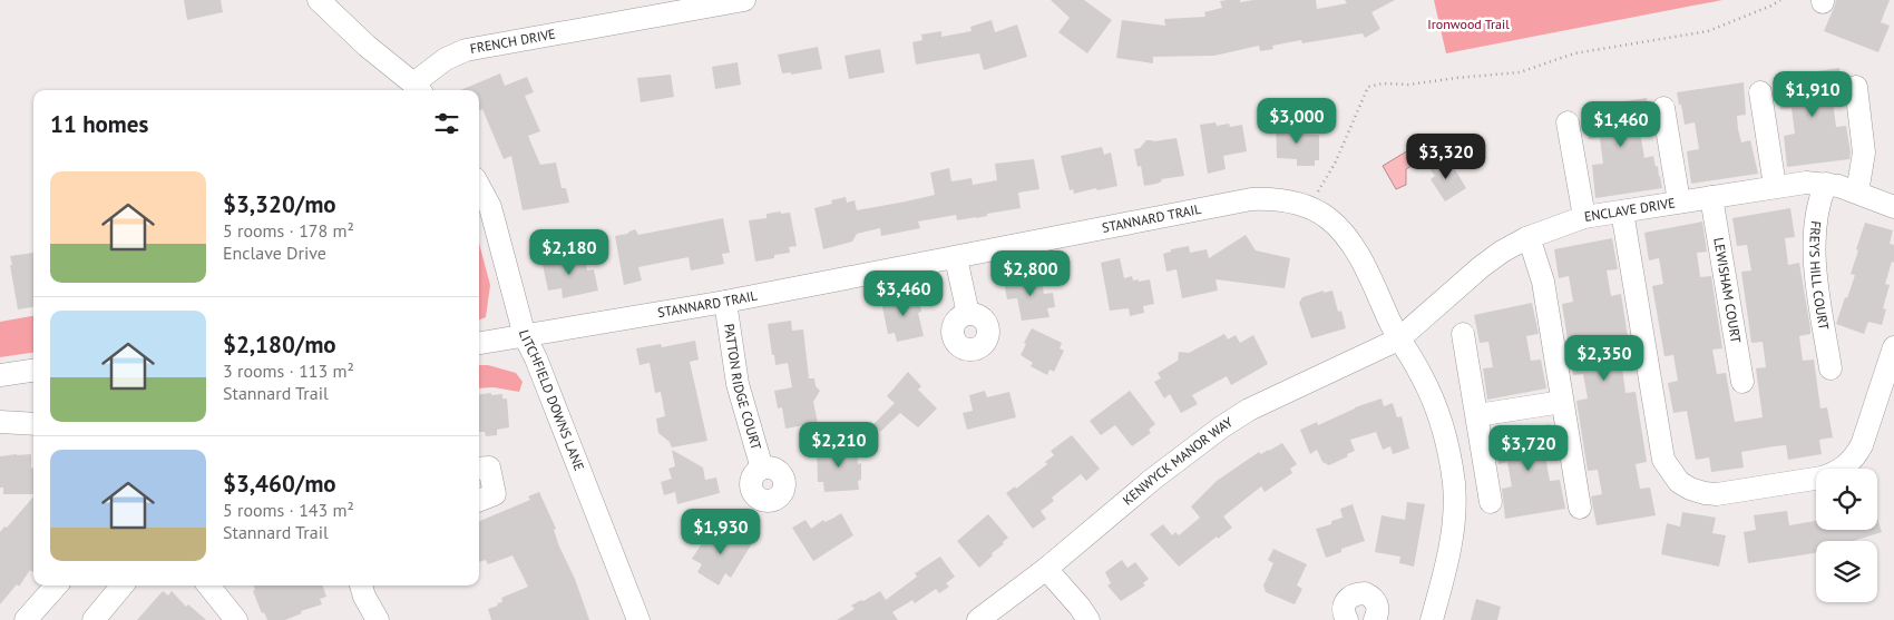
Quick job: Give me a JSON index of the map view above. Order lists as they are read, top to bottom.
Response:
{
  "streets": {
    "street": [
      "FRENCH DRIVE",
      "ENCLAVE DRIVE",
      "STANNARD TRAIL",
      "FREYS HILL COURT",
      "LEWISHAM COURT",
      "PATTON RIDGE COURT",
      "LITCHFIELD DOWNS LANE",
      "KENWYCK MANOR WAY"
    ]
  },
  "crossings": [
    ["ENCLAVE DRIVE", "STANNARD TRAIL"],
    ["ENCLAVE DRIVE", "FREYS HILL COURT"],
    ["ENCLAVE DRIVE", "LEWISHAM COURT"],
    ["ENCLAVE DRIVE", "KENWYCK MANOR WAY"],
    ["STANNARD TRAIL", "PATTON RIDGE COURT"],
    ["STANNARD TRAIL", "LITCHFIELD DOWNS LANE"],
    ["STANNARD TRAIL", "KENWYCK MANOR WAY"]
  ],
  "parks": ["Ironwood Trail"],
  "page": {
    "price": [
      "$1,910",
      "$3,000",
      "$1,460",
      "$3,320",
      "$2,180",
      "$2,800",
      "$3,460",
      "$2,350",
      "$2,210",
      "$3,720",
      "$1,930"
    ],
    "heading": "11 homes",
    "list": [
      {
        "name": "$3,320/mo",
        "note": "5 rooms · 178 m² · Enclave Drive"
      },
      {
        "name": "$2,180/mo",
        "note": "3 rooms · 113 m² · Stannard Trail"
      },
      {
        "name": "$3,460/mo",
        "note": "5 rooms · 143 m² · Stannard Trail"
      }
    ]
  }
}
